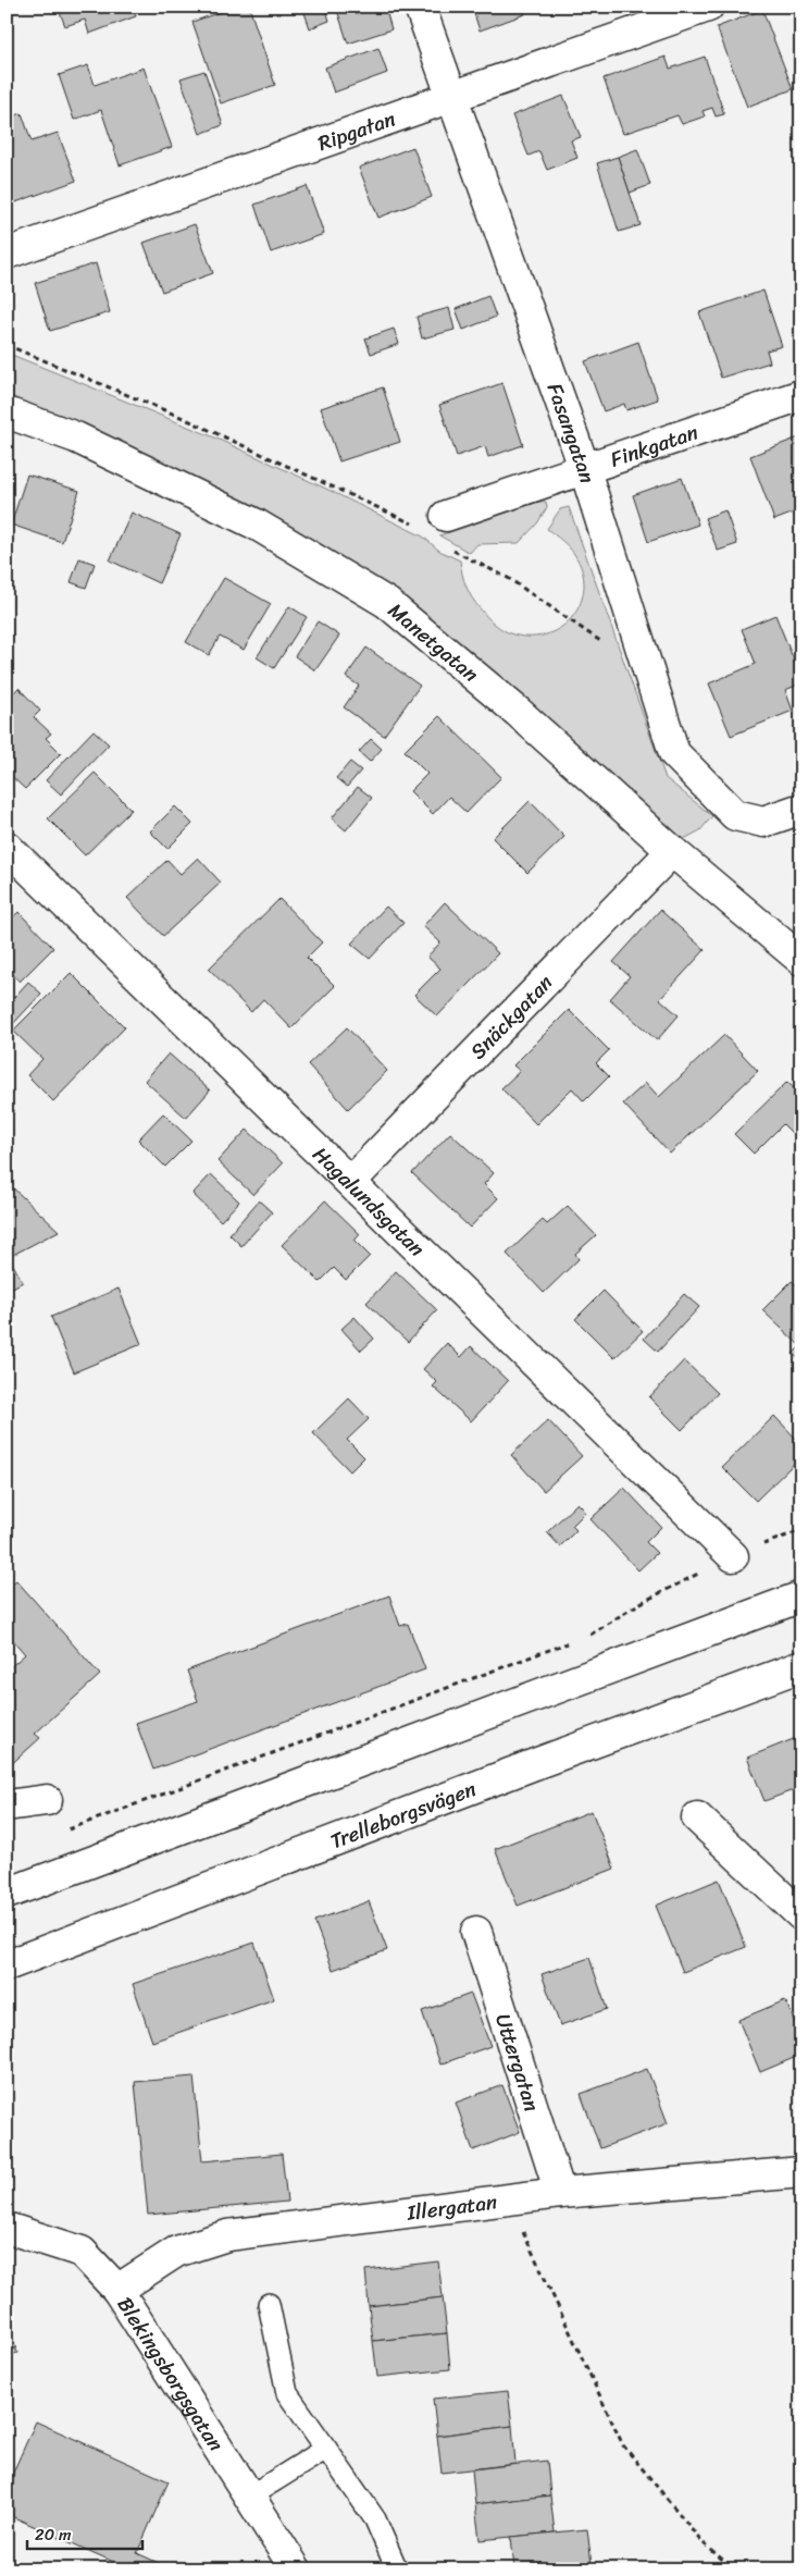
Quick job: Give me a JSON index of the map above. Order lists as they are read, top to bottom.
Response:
{
  "streets": {
    "main road": [
      "Ripgatan",
      "Fasangatan",
      "Finkgatan",
      "Manetgatan",
      "Snäckgatan",
      "Hagalundsgatan",
      "Trelleborgsvägen",
      "Uttergatan",
      "Illergatan",
      "Blekingsborgsgatan"
    ]
  },
  "crossings": [
    ["Ripgatan", "Fasangatan"],
    ["Fasangatan", "Finkgatan"],
    ["Manetgatan", "Snäckgatan"],
    ["Snäckgatan", "Hagalundsgatan"],
    ["Uttergatan", "Illergatan"],
    ["Illergatan", "Blekingsborgsgatan"]
  ],
  "scale_bar": "20 m"
}
